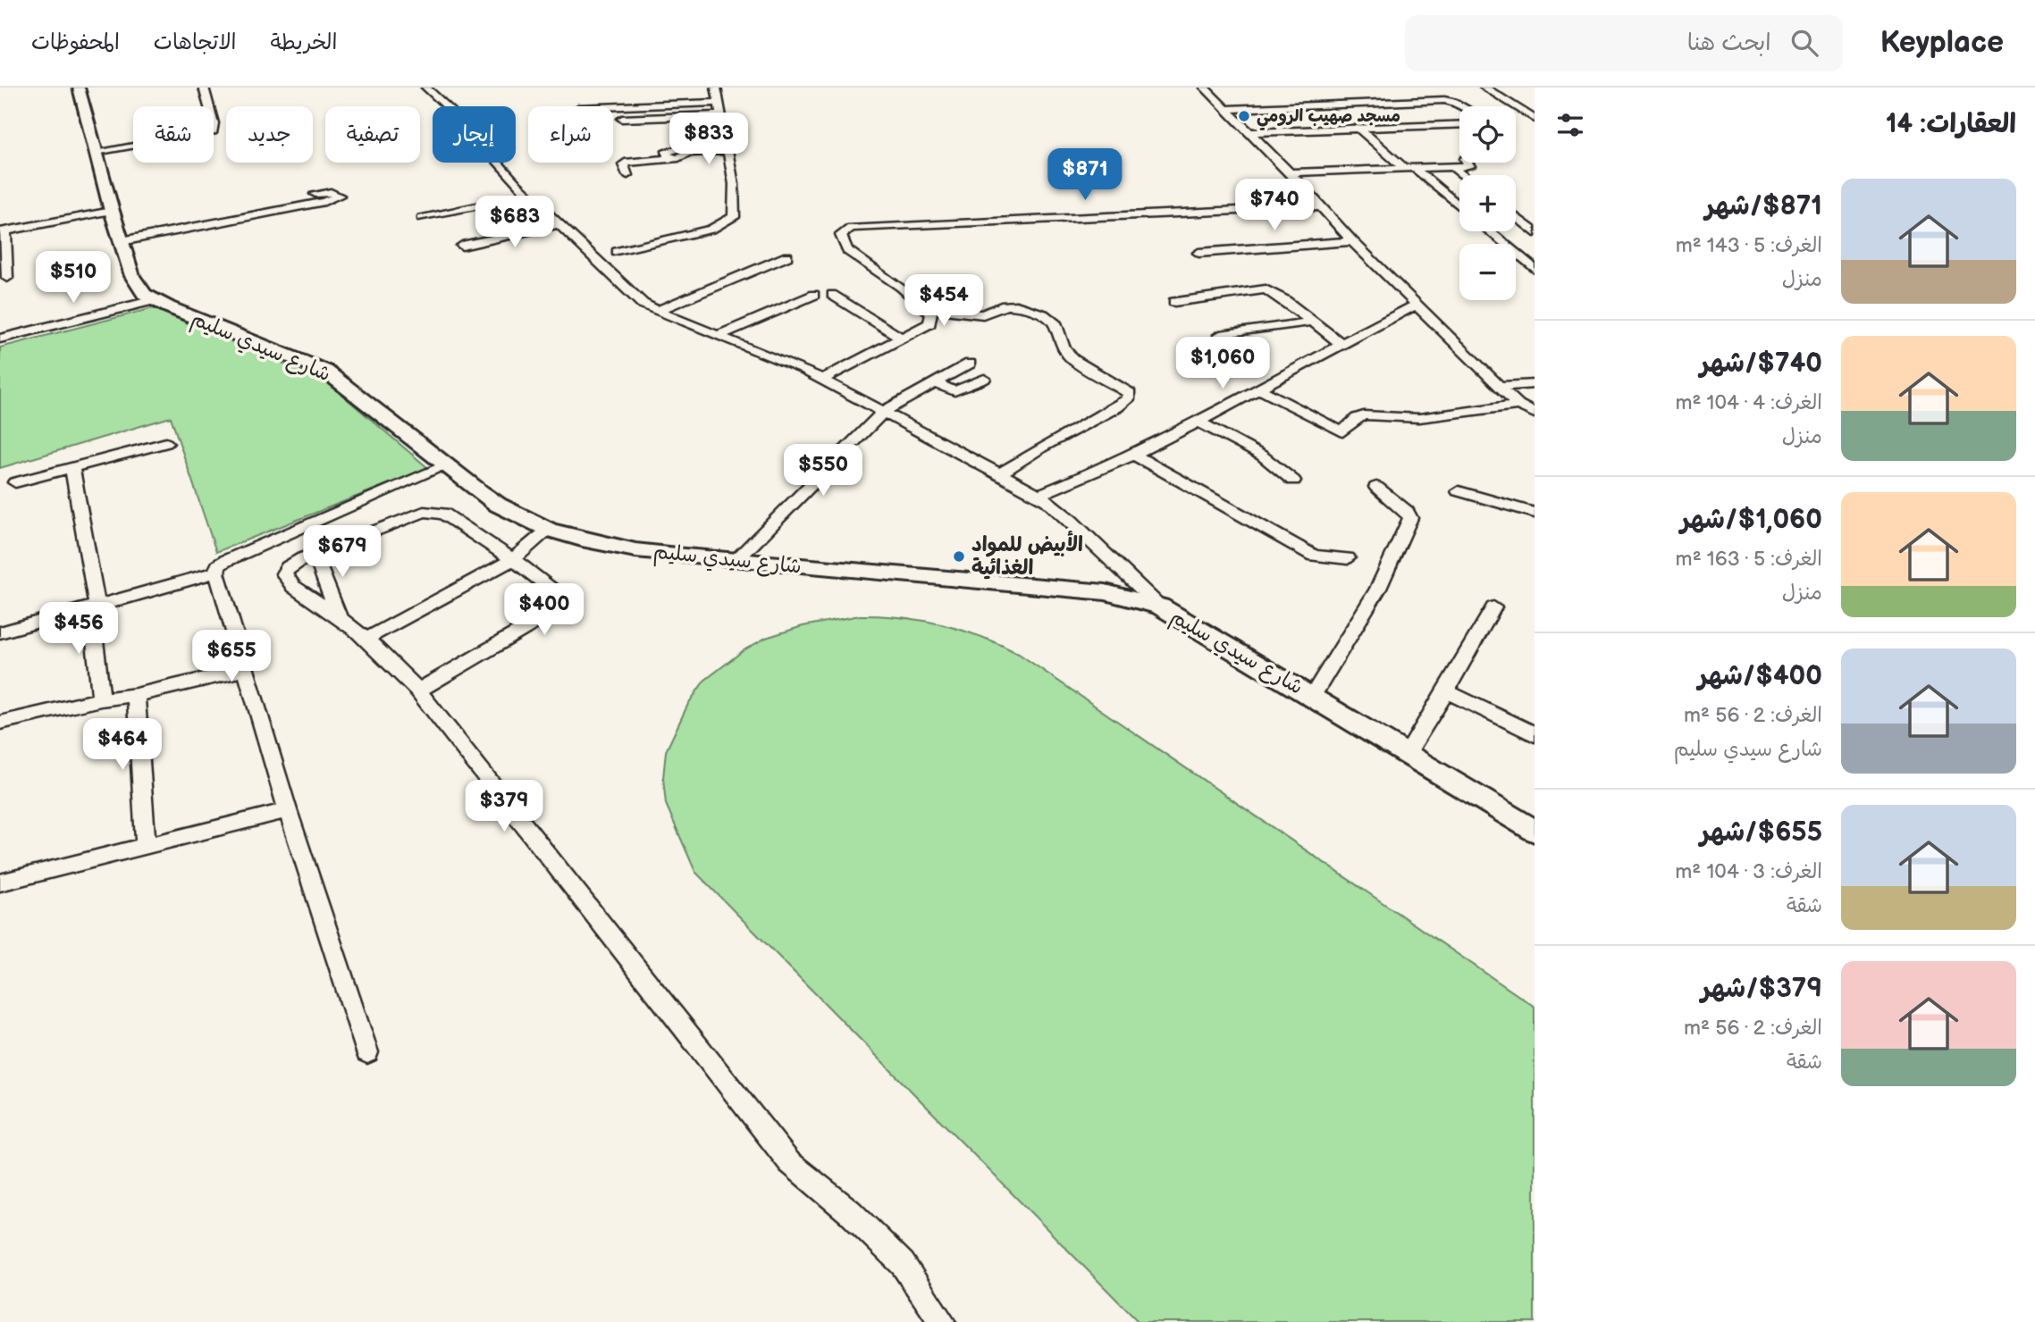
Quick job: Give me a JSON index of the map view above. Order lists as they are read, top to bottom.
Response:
{
  "streets": {
    "main road": ["شارع سيدي سليم"]
  },
  "places": ["مسجد صهيب الرومي", "الأبيض للمواد الغذائية"],
  "page": {
    "header": "Keyplace",
    "search": "ابحث هنا",
    "nav": ["الخريطة", "الاتجاهات", "المحفوظات"],
    "heading": "العقارات: 14",
    "map_buttons": ["+", "−"],
    "chip": [
      "شراء",
      "إيجار",
      "تصفية",
      "جديد",
      "شقة"
    ],
    "price": [
      "$833",
      "$871",
      "$740",
      "$683",
      "$510",
      "$454",
      "$1,060",
      "$550",
      "$679",
      "$400",
      "$456",
      "$655",
      "$464",
      "$379"
    ],
    "list": [
      {
        "name": "$871/شهر",
        "note": "الغرف: 5 · 143 m² · منزل"
      },
      {
        "name": "$740/شهر",
        "note": "الغرف: 4 · 104 m² · منزل"
      },
      {
        "name": "$1,060/شهر",
        "note": "الغرف: 5 · 163 m² · منزل"
      },
      {
        "name": "$400/شهر",
        "note": "الغرف: 2 · 56 m² · شارع سيدي سليم"
      },
      {
        "name": "$655/شهر",
        "note": "الغرف: 3 · 104 m² · شقة"
      },
      {
        "name": "$379/شهر",
        "note": "الغرف: 2 · 56 m² · شقة"
      }
    ]
  }
}
